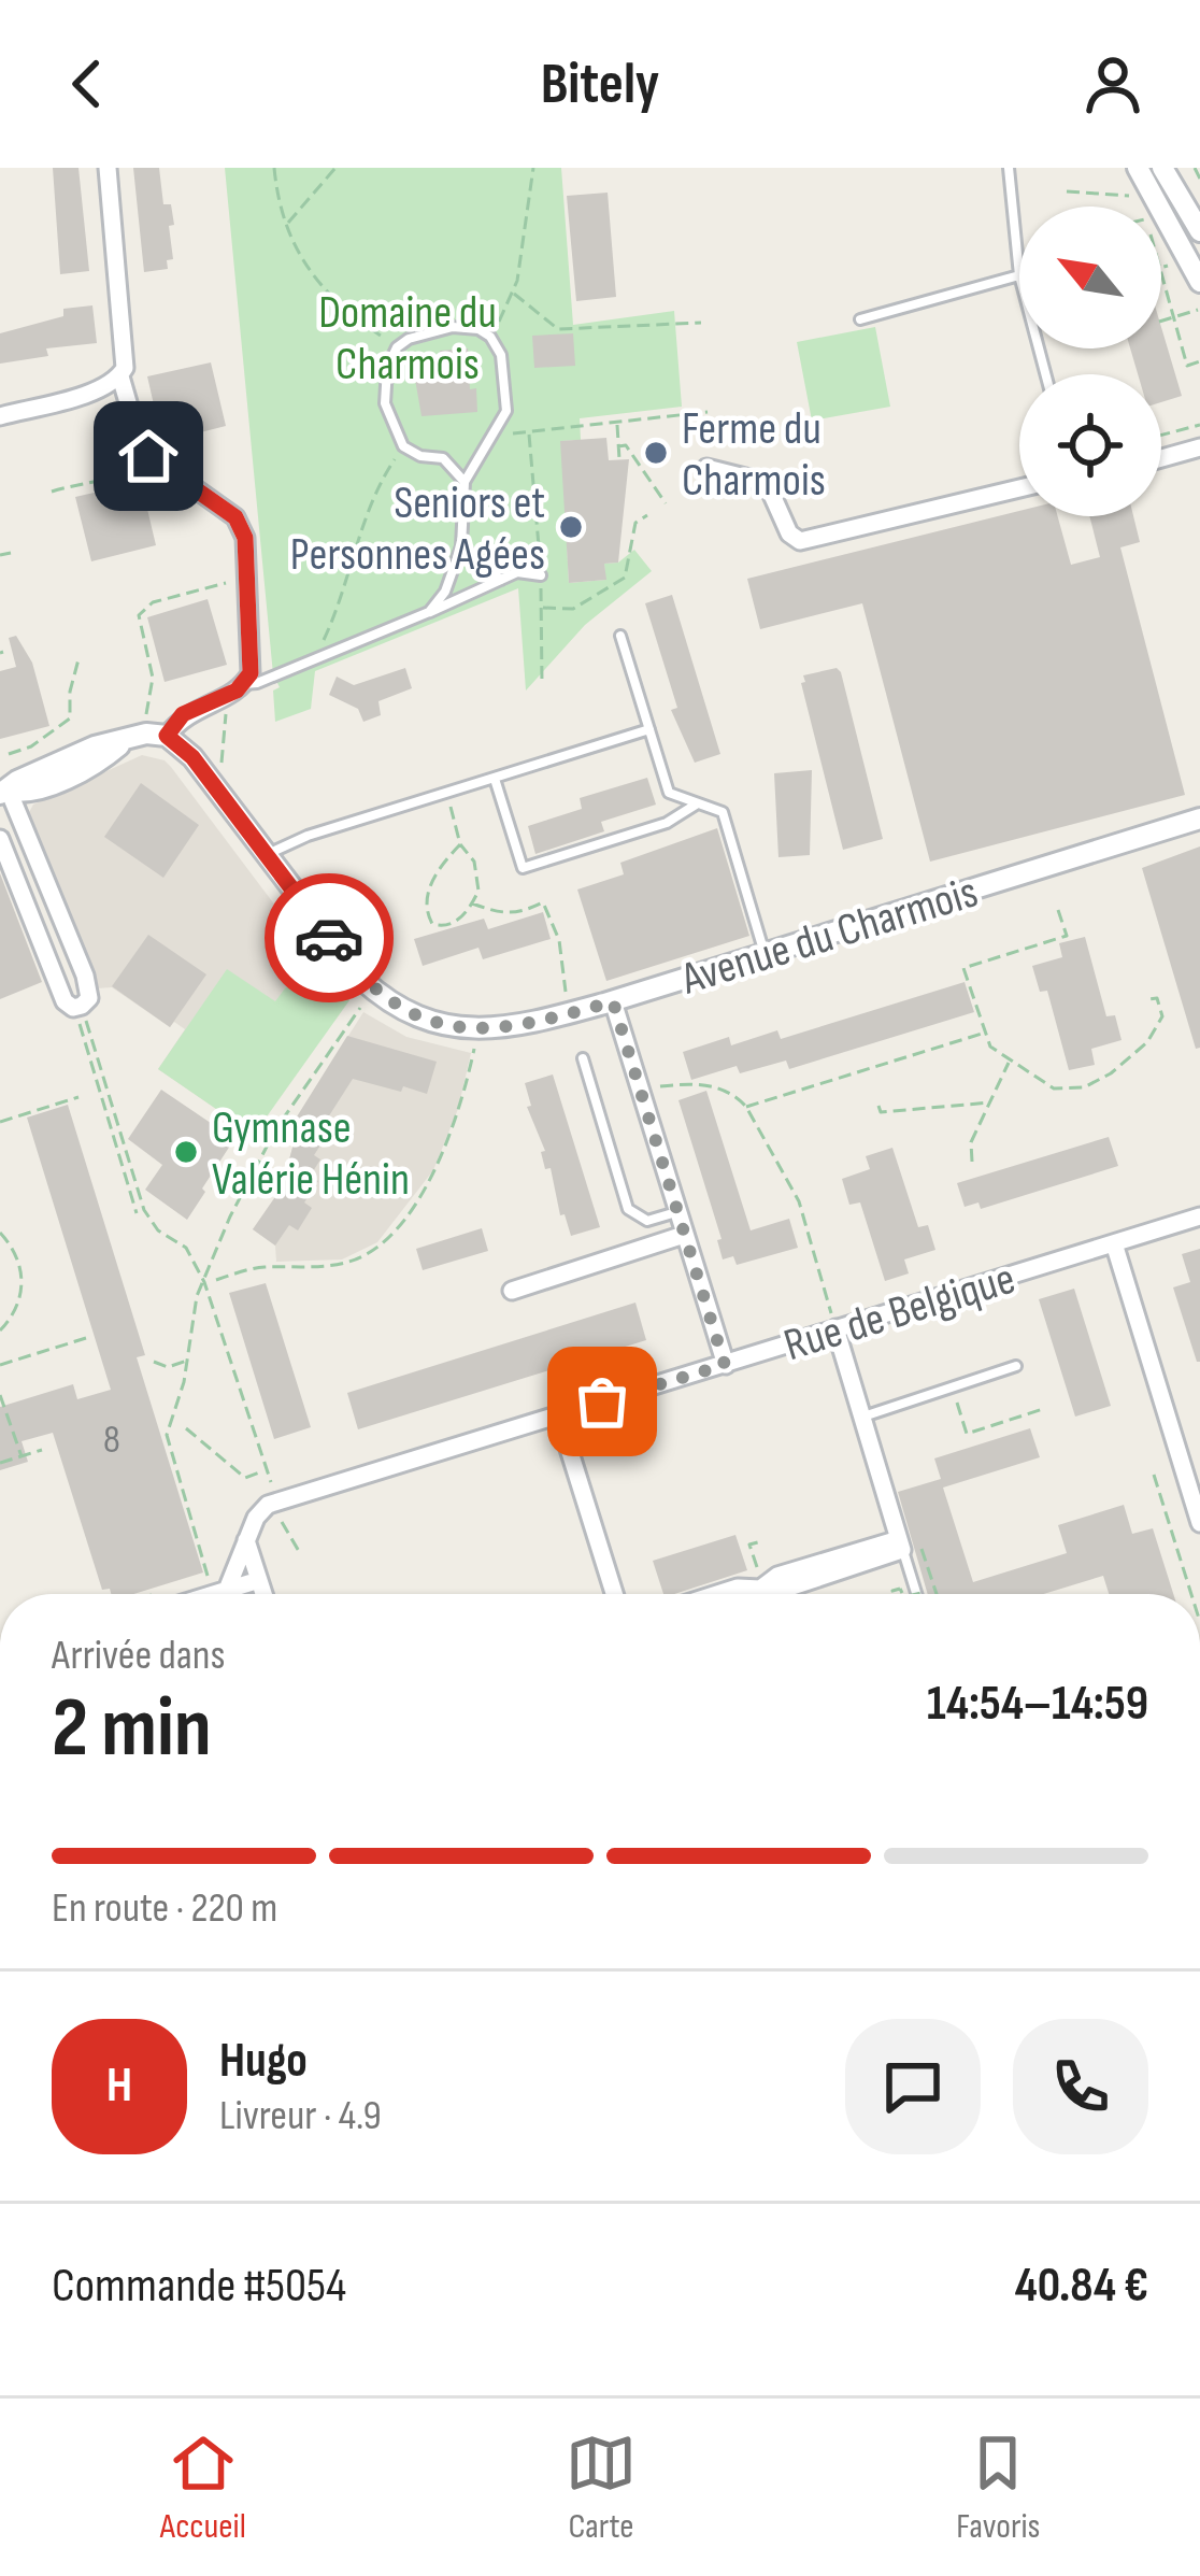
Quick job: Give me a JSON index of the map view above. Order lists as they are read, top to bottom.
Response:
{
  "streets": {
    "street": ["Avenue du Charmois", "Rue de Belgique"]
  },
  "parks": ["Domaine du Charmois"],
  "places": ["Ferme du Charmois", "Seniors et Personnes Agées", "Gymnase Valérie Hénin"],
  "house_numbers": ["8"],
  "north": "top left",
  "page": {
    "header": "Bitely",
    "heading": ["2 min", "Arrivée dans", "14:54–14:59"],
    "panel": [
      "Hugo",
      "Livreur · 4.9",
      "Commande #5054",
      "40.84 €"
    ],
    "bar": "En route · 220 m",
    "round": "H",
    "tabs": ["Accueil", "Carte", "Favoris"]
  }
}
